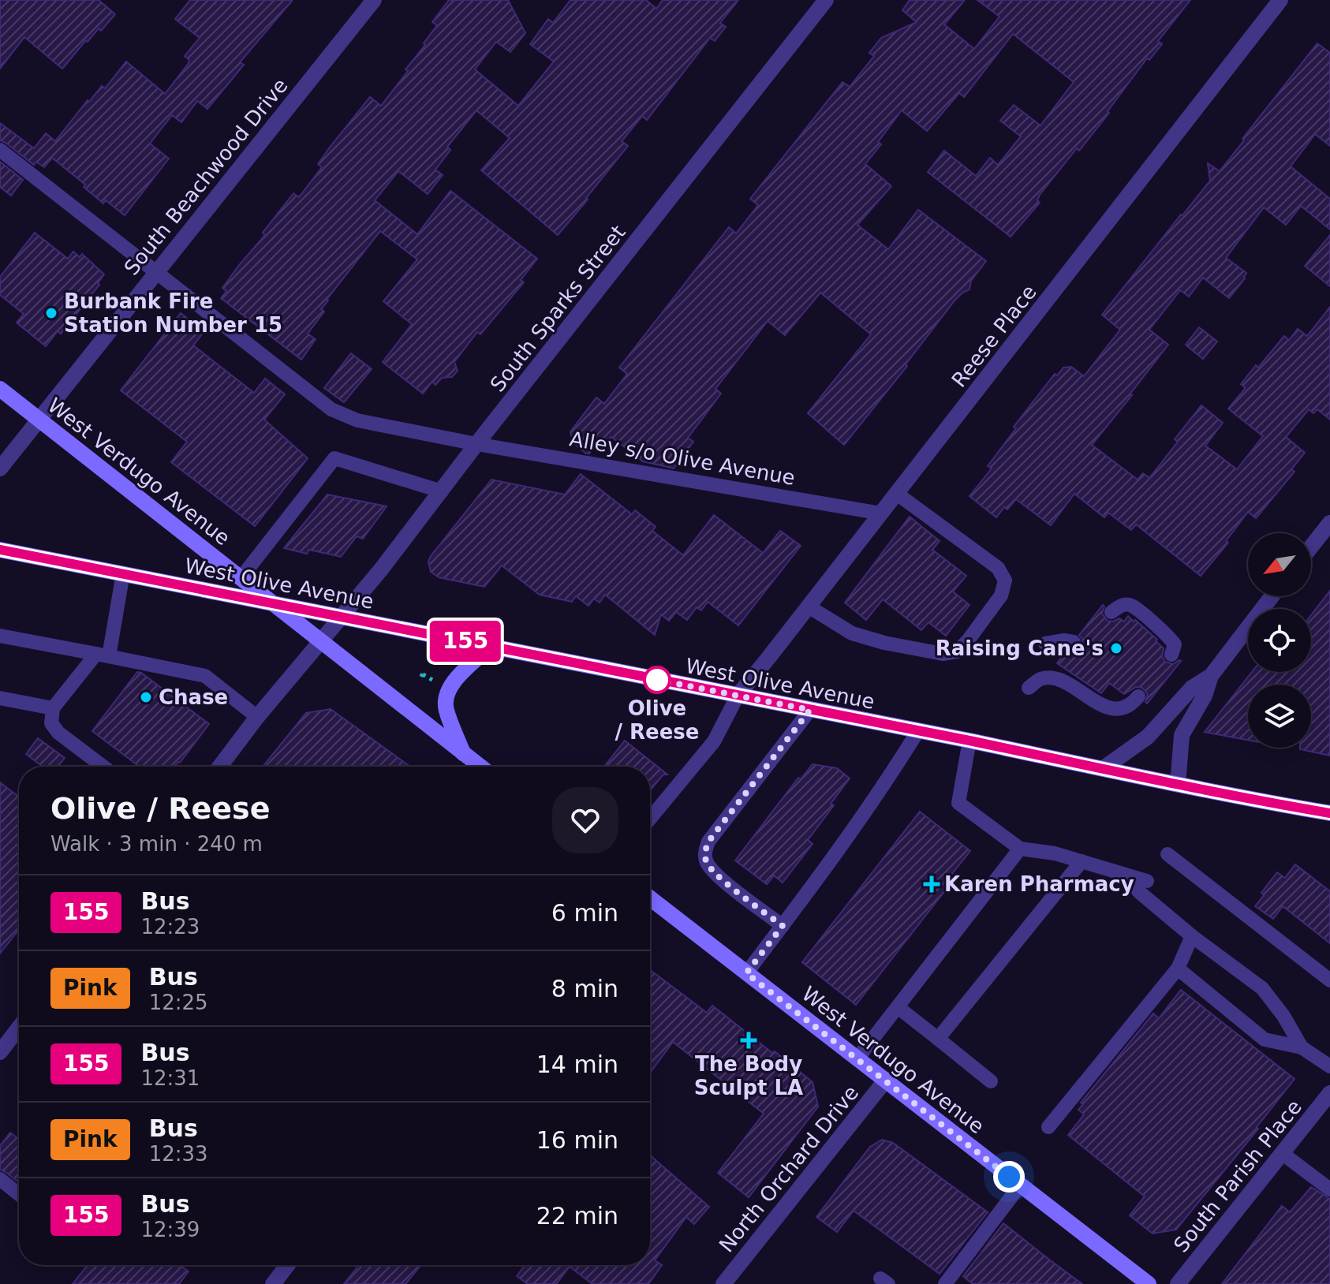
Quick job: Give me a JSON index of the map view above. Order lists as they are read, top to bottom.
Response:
{
  "streets": {
    "main road": ["West Verdugo Avenue", "West Olive Avenue"],
    "street": [
      "South Beachwood Drive",
      "South Sparks Street",
      "Reese Place",
      "North Orchard Drive",
      "South Parish Place"
    ],
    "lane": ["Alley s/o Olive Avenue"]
  },
  "crossings": [
    ["South Beachwood Drive", "Alley s/o Olive Avenue"],
    ["South Beachwood Drive", "West Verdugo Avenue"],
    ["South Sparks Street", "Alley s/o Olive Avenue"],
    ["South Sparks Street", "West Verdugo Avenue"],
    ["South Sparks Street", "West Olive Avenue"],
    ["Reese Place", "Alley s/o Olive Avenue"],
    ["Reese Place", "West Olive Avenue"],
    ["West Verdugo Avenue", "West Olive Avenue"],
    ["West Verdugo Avenue", "North Orchard Drive"]
  ],
  "places": {
    "other": [
      "Burbank Fire Station Number 15",
      "Raising Cane's",
      "Olive / Reese",
      "Chase"
    ],
    "health": ["Karen Pharmacy", "The Body Sculpt LA"]
  },
  "lines": ["bus line 155"],
  "north": "bottom left",
  "page": {
    "on_map": "155",
    "heading": ["Olive / Reese", "Walk · 3 min · 240 m"],
    "list": [
      {
        "mark": "155",
        "name": "Bus",
        "note": "12:23",
        "value": "6 min"
      },
      {
        "mark": "Pink",
        "name": "Bus",
        "note": "12:25",
        "value": "8 min"
      },
      {
        "mark": "155",
        "name": "Bus",
        "note": "12:31",
        "value": "14 min"
      },
      {
        "mark": "Pink",
        "name": "Bus",
        "note": "12:33",
        "value": "16 min"
      },
      {
        "mark": "155",
        "name": "Bus",
        "note": "12:39",
        "value": "22 min"
      }
    ]
  }
}
